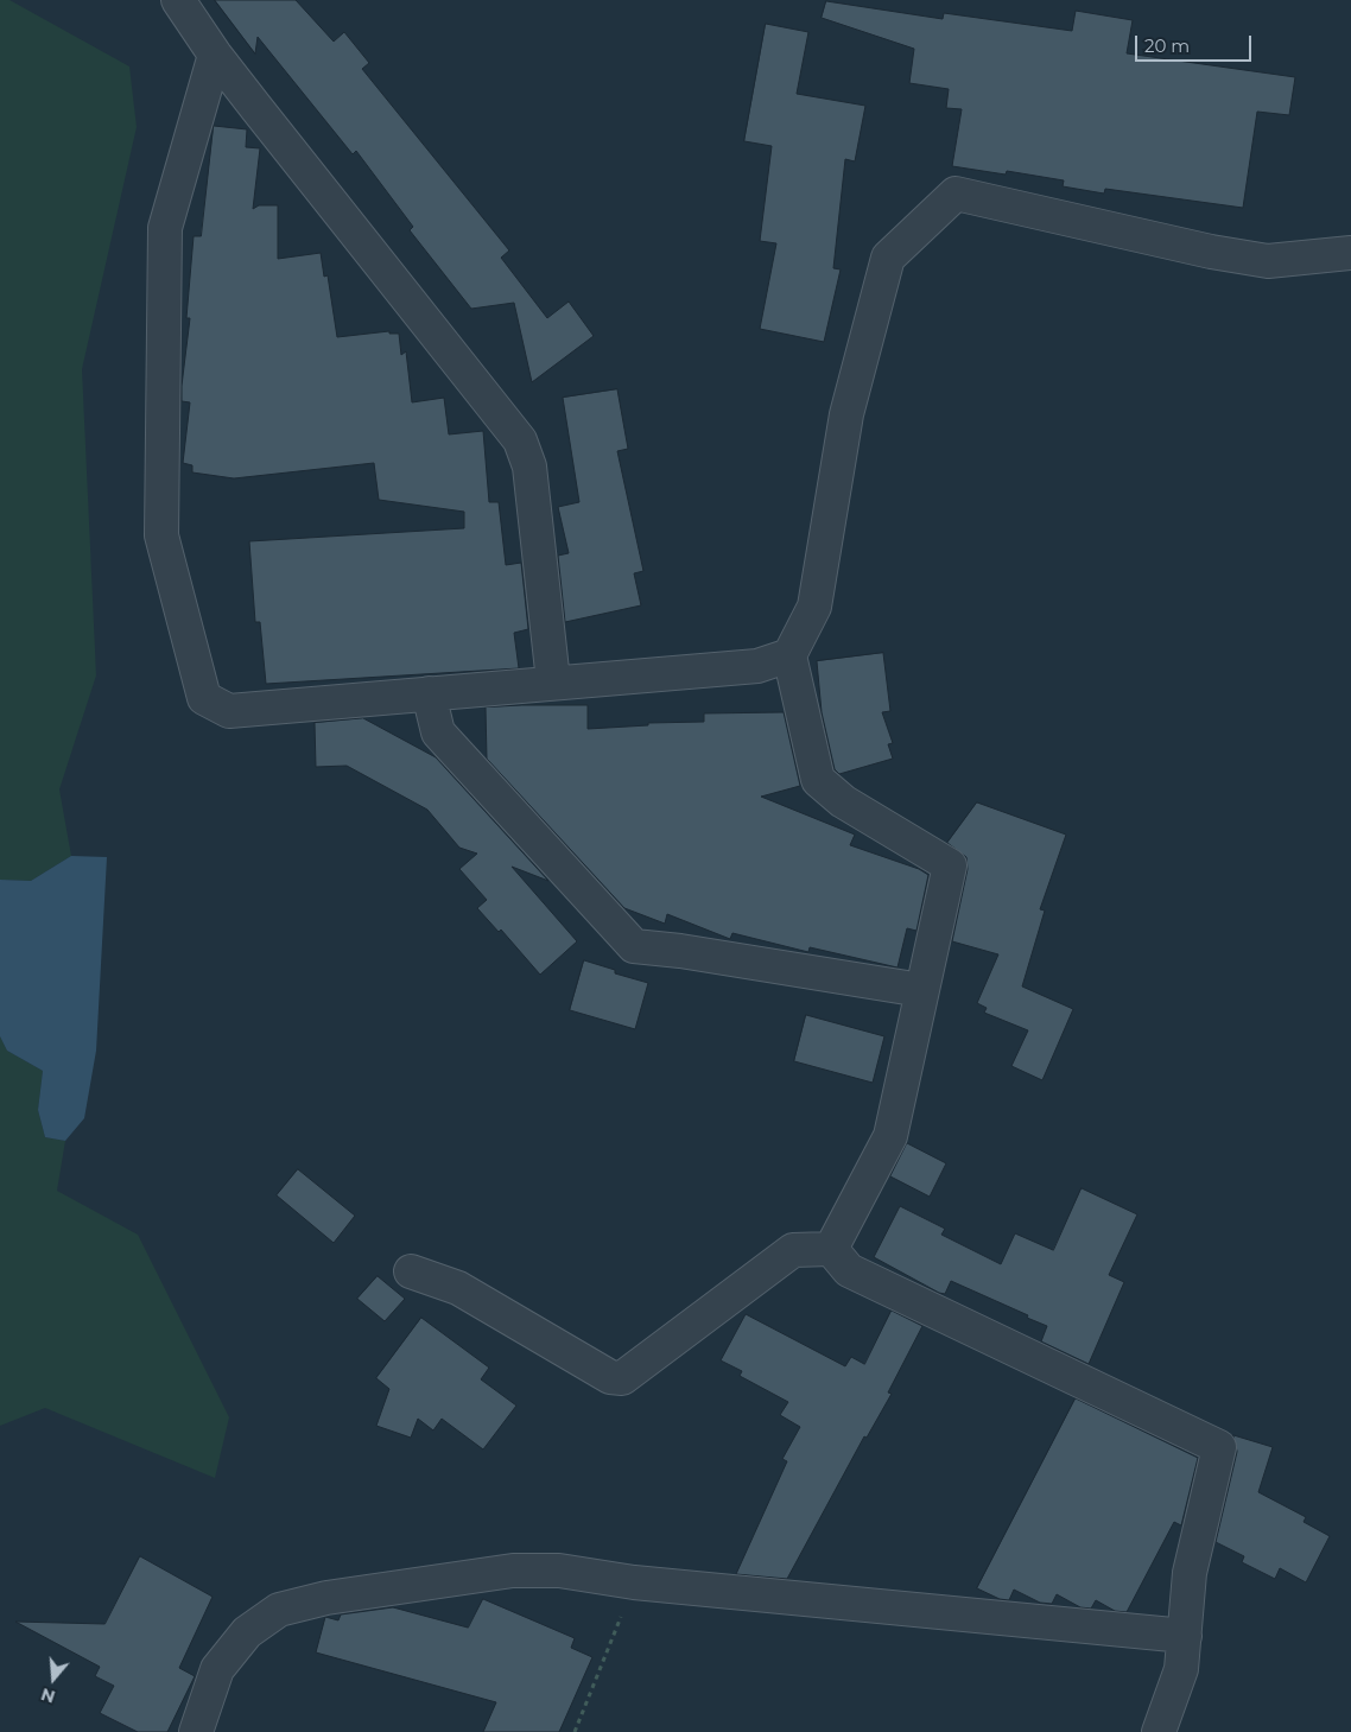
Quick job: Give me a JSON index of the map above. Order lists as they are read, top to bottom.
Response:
{
  "scale_bar": "20 m",
  "north": "bottom"
}
